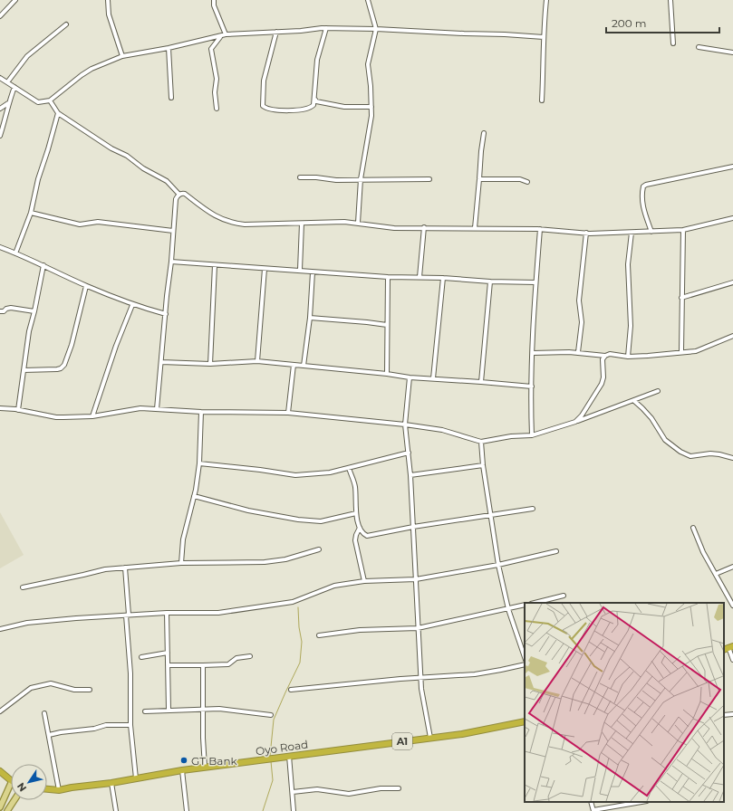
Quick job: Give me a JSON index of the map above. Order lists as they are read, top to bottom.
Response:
{
  "streets": {
    "highway": ["A1", "Oyo Road"]
  },
  "places": ["GT Bank"],
  "scale_bar": "200 m",
  "north": "bottom left"
}
